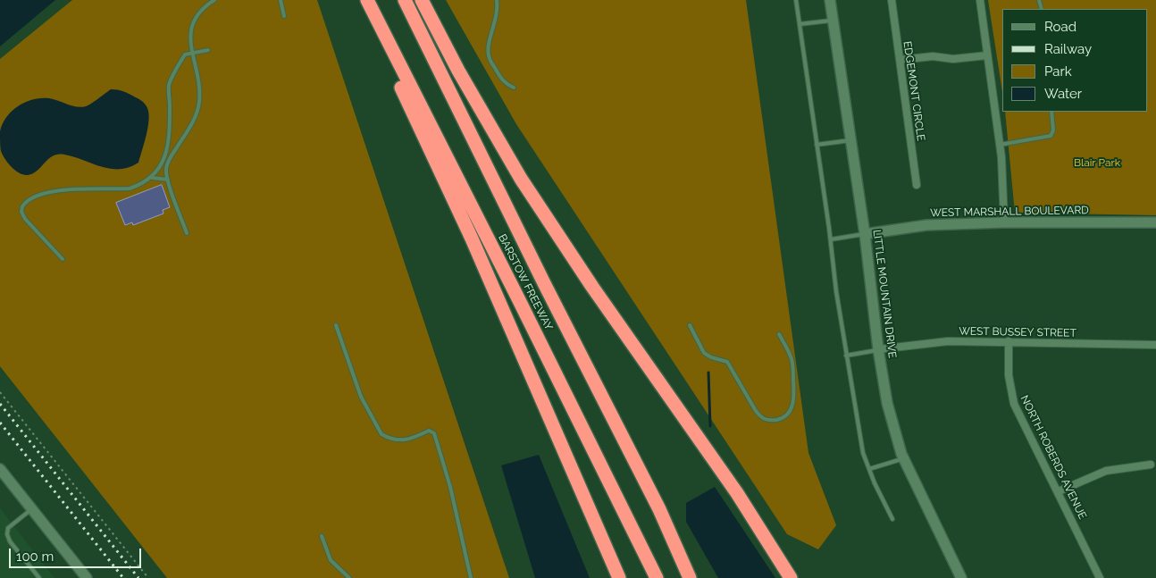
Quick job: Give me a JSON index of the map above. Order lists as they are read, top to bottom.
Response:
{
  "streets": {
    "highway": ["BARSTOW FREEWAY"],
    "main road": ["WEST MARSHALL BOULEVARD", "LITTLE MOUNTAIN DRIVE"],
    "street": ["EDGEMONT CIRCLE", "WEST BUSSEY STREET", "NORTH ROBERDS AVENUE"]
  },
  "crossings": [
    ["WEST MARSHALL BOULEVARD", "LITTLE MOUNTAIN DRIVE"],
    ["LITTLE MOUNTAIN DRIVE", "WEST BUSSEY STREET"],
    ["WEST BUSSEY STREET", "NORTH ROBERDS AVENUE"]
  ],
  "parks": ["Blair Park"],
  "legend": [
    "Road",
    "Railway",
    "Park",
    "Water"
  ],
  "scale_bar": "100 m"
}
